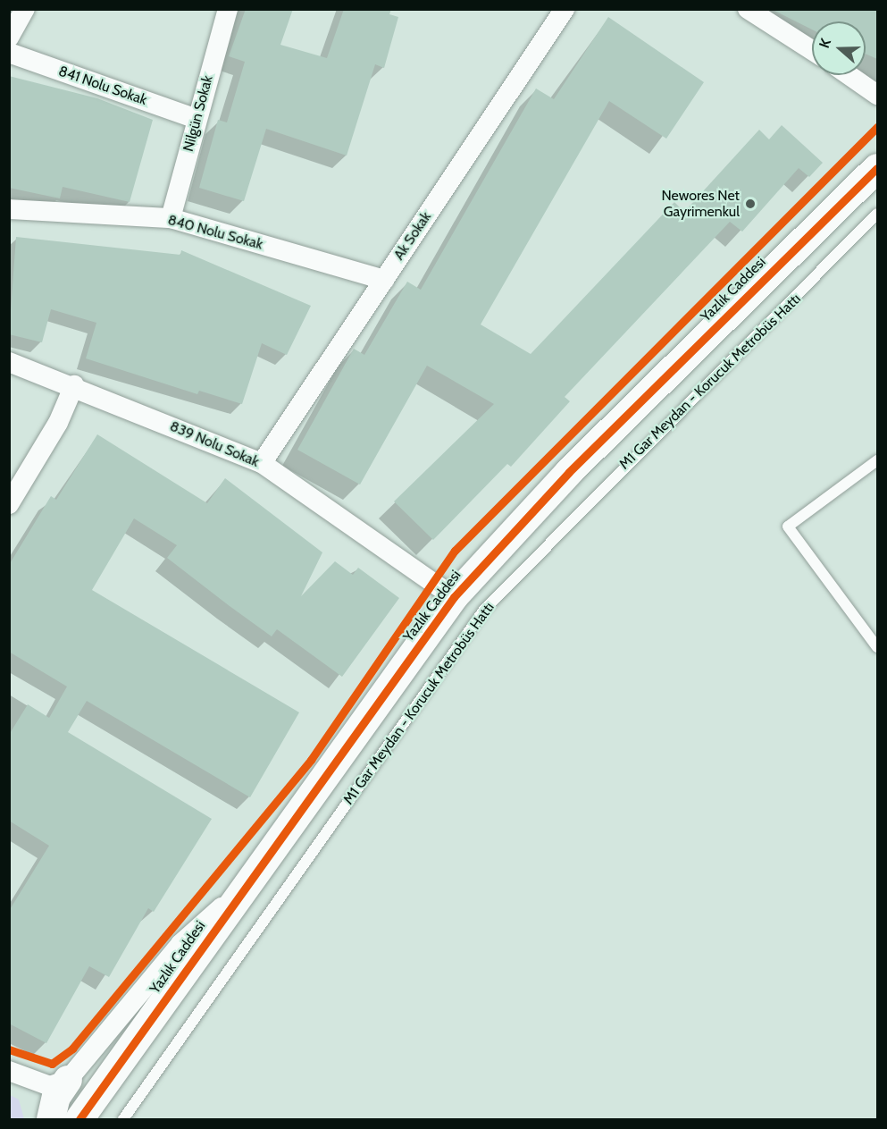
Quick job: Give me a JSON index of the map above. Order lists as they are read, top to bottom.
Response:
{
  "streets": {
    "main road": ["Yazlık Caddesi"],
    "street": [
      "841 Nolu Sokak",
      "Nilgün Sokak",
      "840 Nolu Sokak",
      "Ak Sokak",
      "839 Nolu Sokak"
    ],
    "lane": ["M1 Gar Meydan - Korucuk Metrobüs Hattı"]
  },
  "crossings": [
    ["841 Nolu Sokak", "Nilgün Sokak"],
    ["Nilgün Sokak", "840 Nolu Sokak"],
    ["840 Nolu Sokak", "Ak Sokak"],
    ["Ak Sokak", "839 Nolu Sokak"],
    ["Yazlık Caddesi", "839 Nolu Sokak"]
  ],
  "places": ["Newores Net Gayrimenkul"],
  "north": "left"
}
